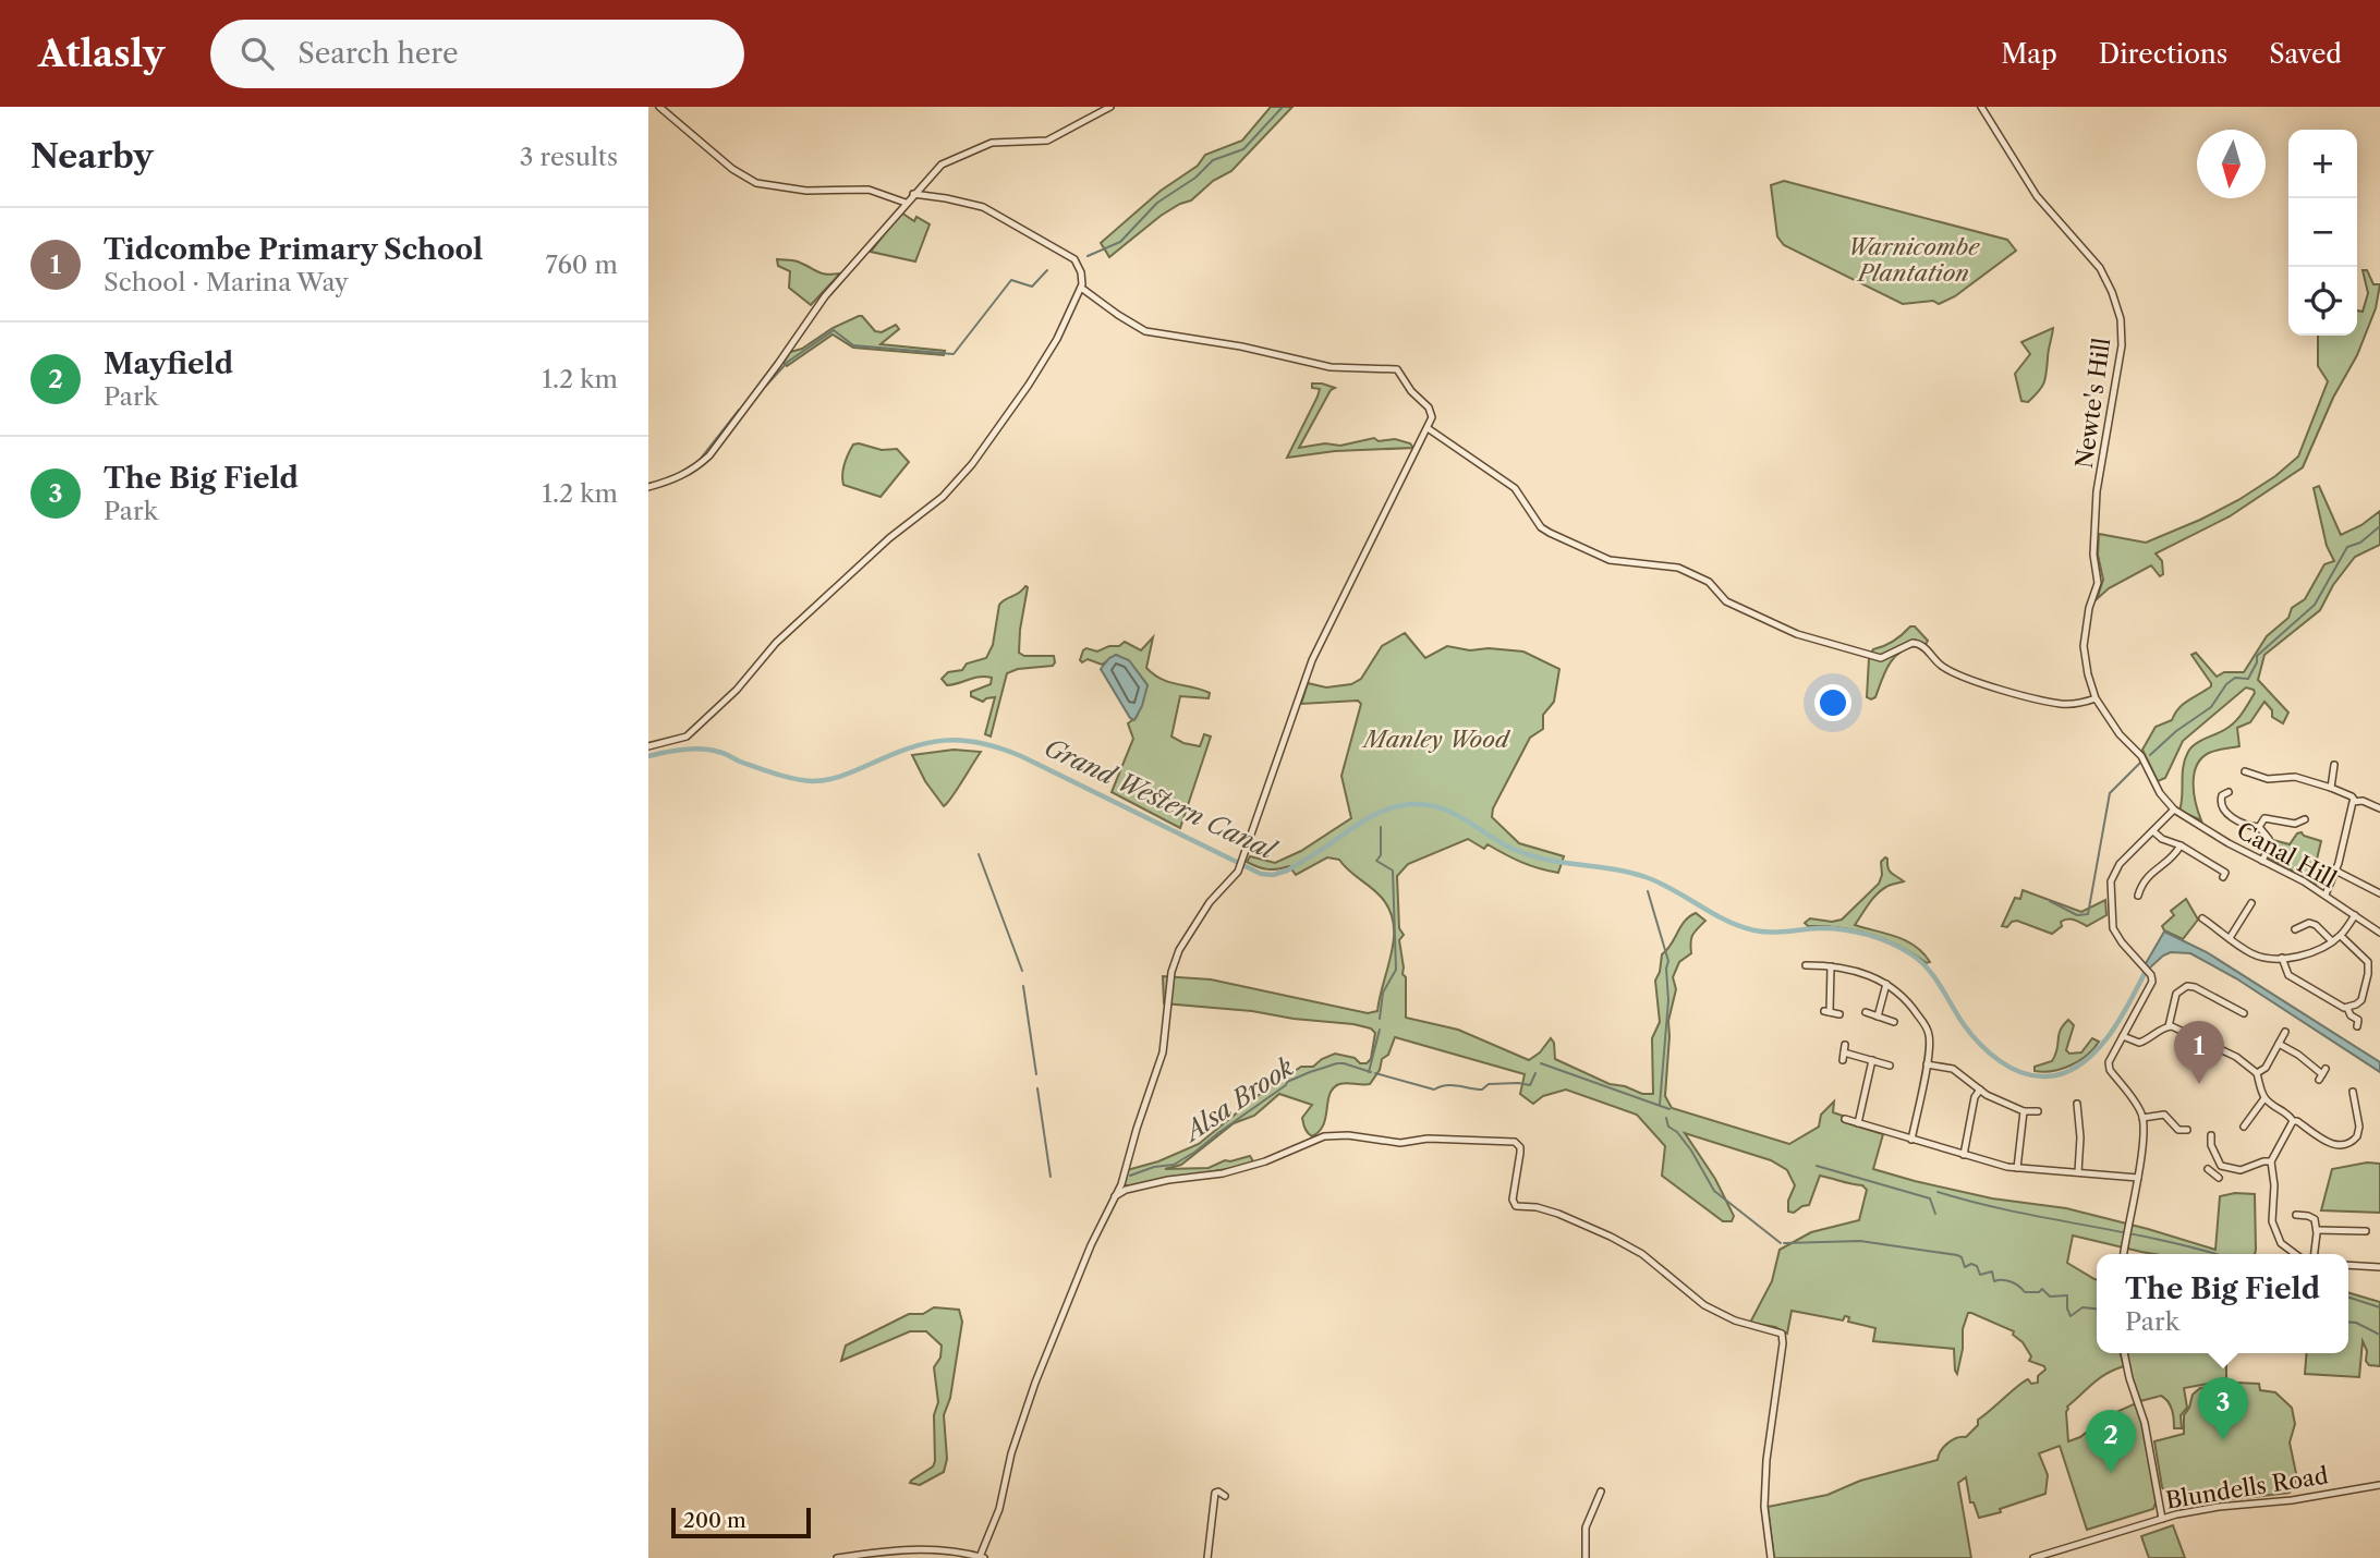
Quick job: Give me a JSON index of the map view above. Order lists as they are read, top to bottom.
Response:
{
  "streets": {
    "street": ["Newte's Hill", "Canal Hill", "Blundells Road"]
  },
  "crossings": [
    ["Newte's Hill", "Canal Hill"]
  ],
  "water": ["Grand Western Canal", "Alsa Brook"],
  "parks": ["Warnicombe Plantation", "Manley Wood"],
  "scale_bar": "200 m",
  "north": "bottom",
  "page": {
    "header": "Atlasly",
    "search": "Search here",
    "nav": ["Map", "Directions", "Saved"],
    "heading": ["Nearby", "3 results"],
    "map_buttons": ["+", "−"],
    "list": [
      {
        "mark": "1",
        "name": "Tidcombe Primary School",
        "note": "School · Marina Way",
        "value": "760 m"
      },
      {
        "mark": "2",
        "name": "Mayfield",
        "note": "Park",
        "value": "1.2 km"
      },
      {
        "mark": "3",
        "name": "The Big Field",
        "note": "Park",
        "value": "1.2 km"
      }
    ],
    "pins": ["1", "3", "2"],
    "popup": ["The Big Field", "Park"],
    "scale": "200 m"
  }
}
